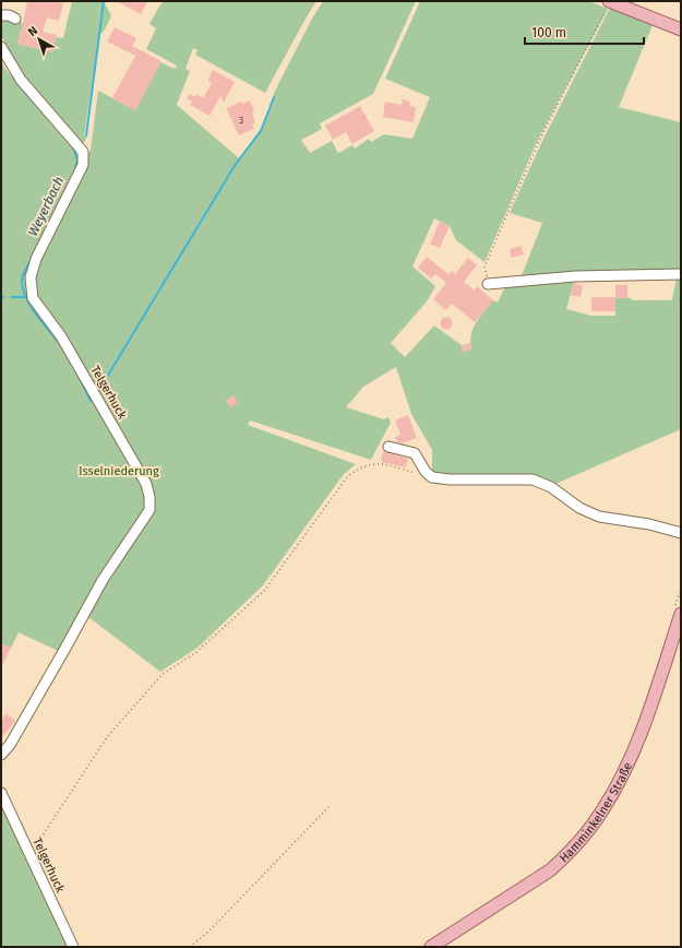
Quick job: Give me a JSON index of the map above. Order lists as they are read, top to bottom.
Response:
{
  "streets": {
    "main road": ["Hamminkelner Straße"],
    "street": ["Telgerhuck"]
  },
  "water": ["Weyerbach"],
  "parks": ["Isselniederung"],
  "house_numbers": ["3"],
  "scale_bar": "100 m",
  "north": "top left"
}
